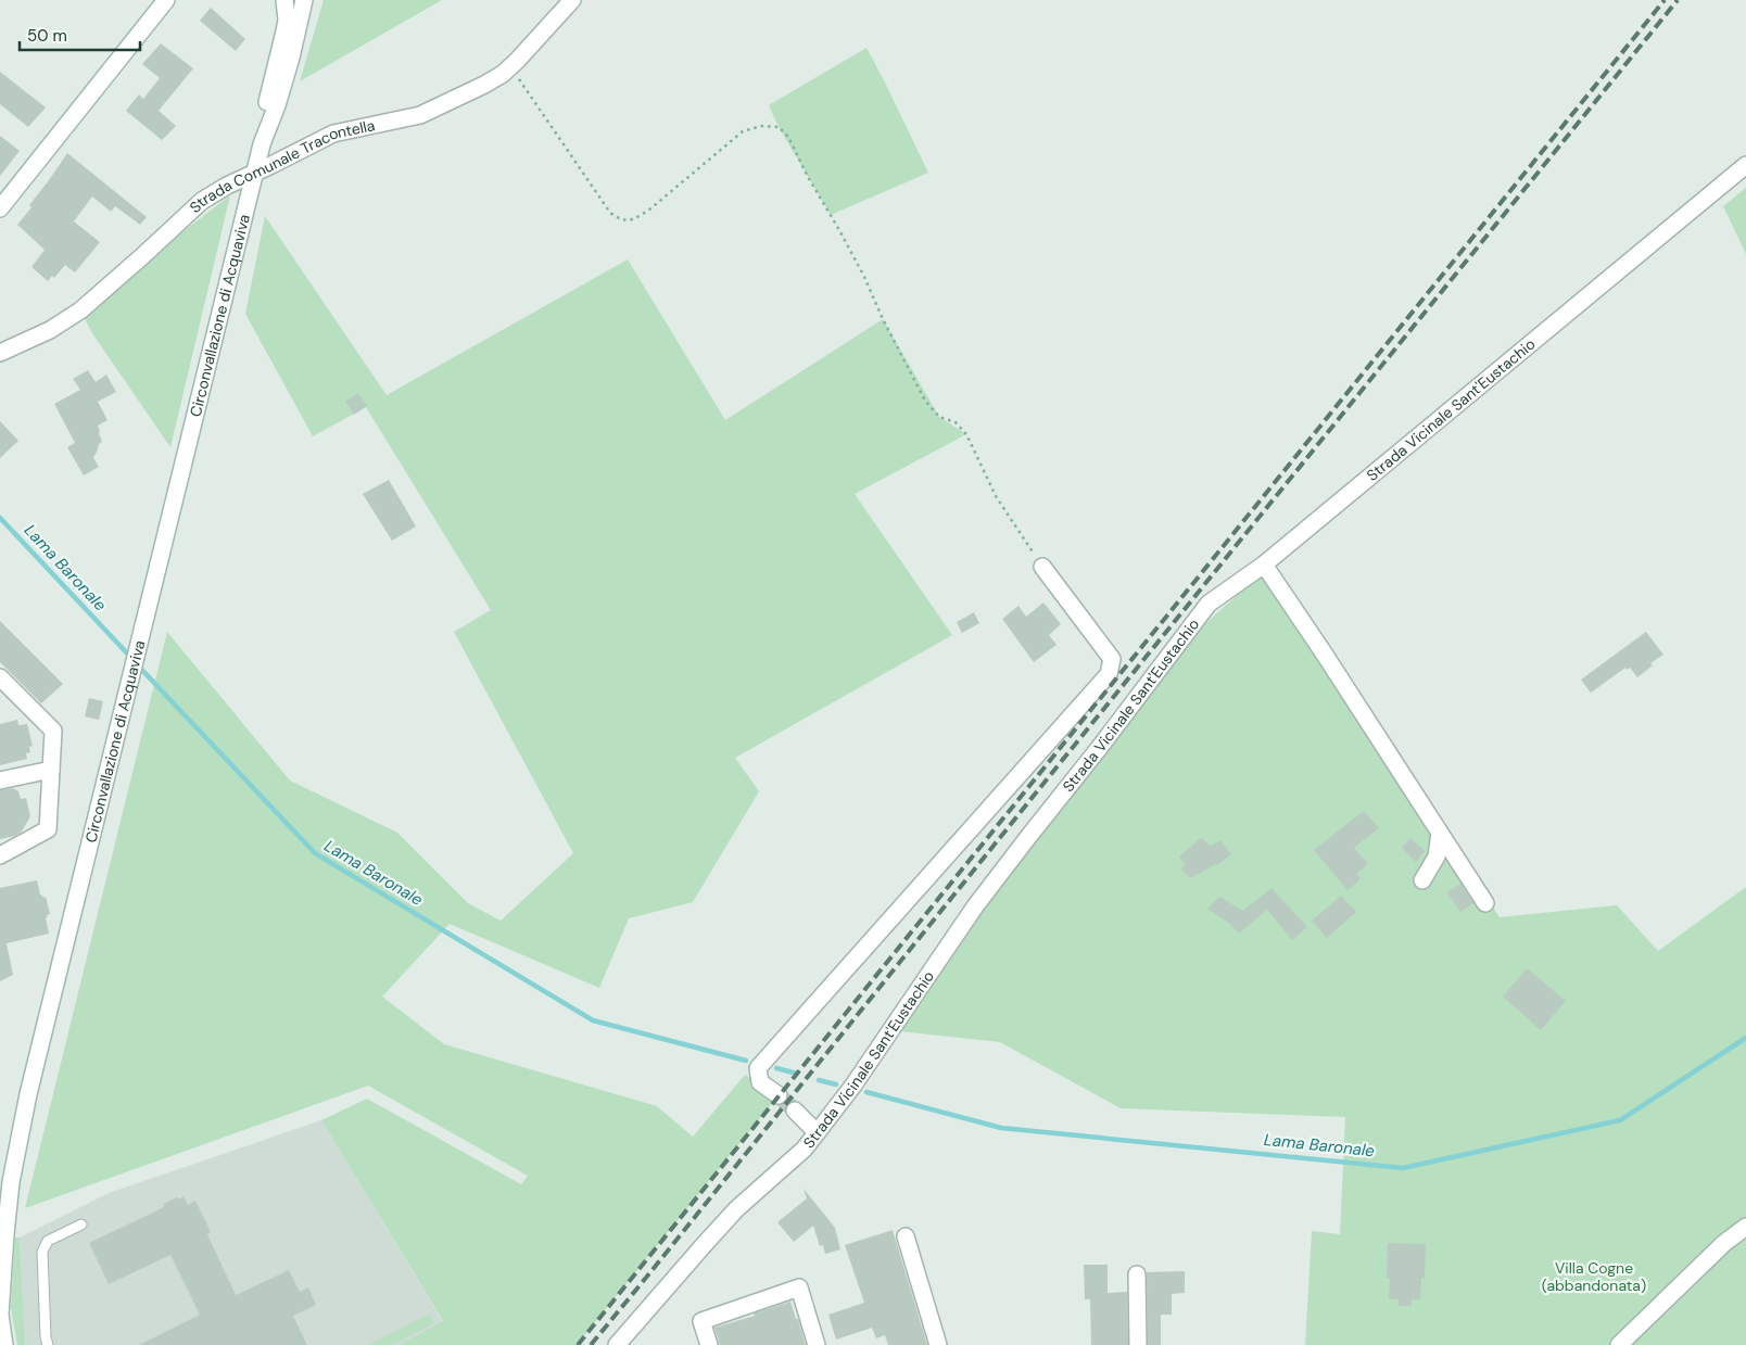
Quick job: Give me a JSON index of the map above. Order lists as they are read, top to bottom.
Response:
{
  "streets": {
    "street": ["Strada Comunale Tracontella", "Circonvallazione di Acquaviva", "Strada Vicinale Sant'Eustachio"]
  },
  "crossings": [
    ["Strada Comunale Tracontella", "Circonvallazione di Acquaviva"]
  ],
  "water": ["Lama Baronale"],
  "parks": ["Villa Cogne (abbandonata)"],
  "scale_bar": "50 m"
}
